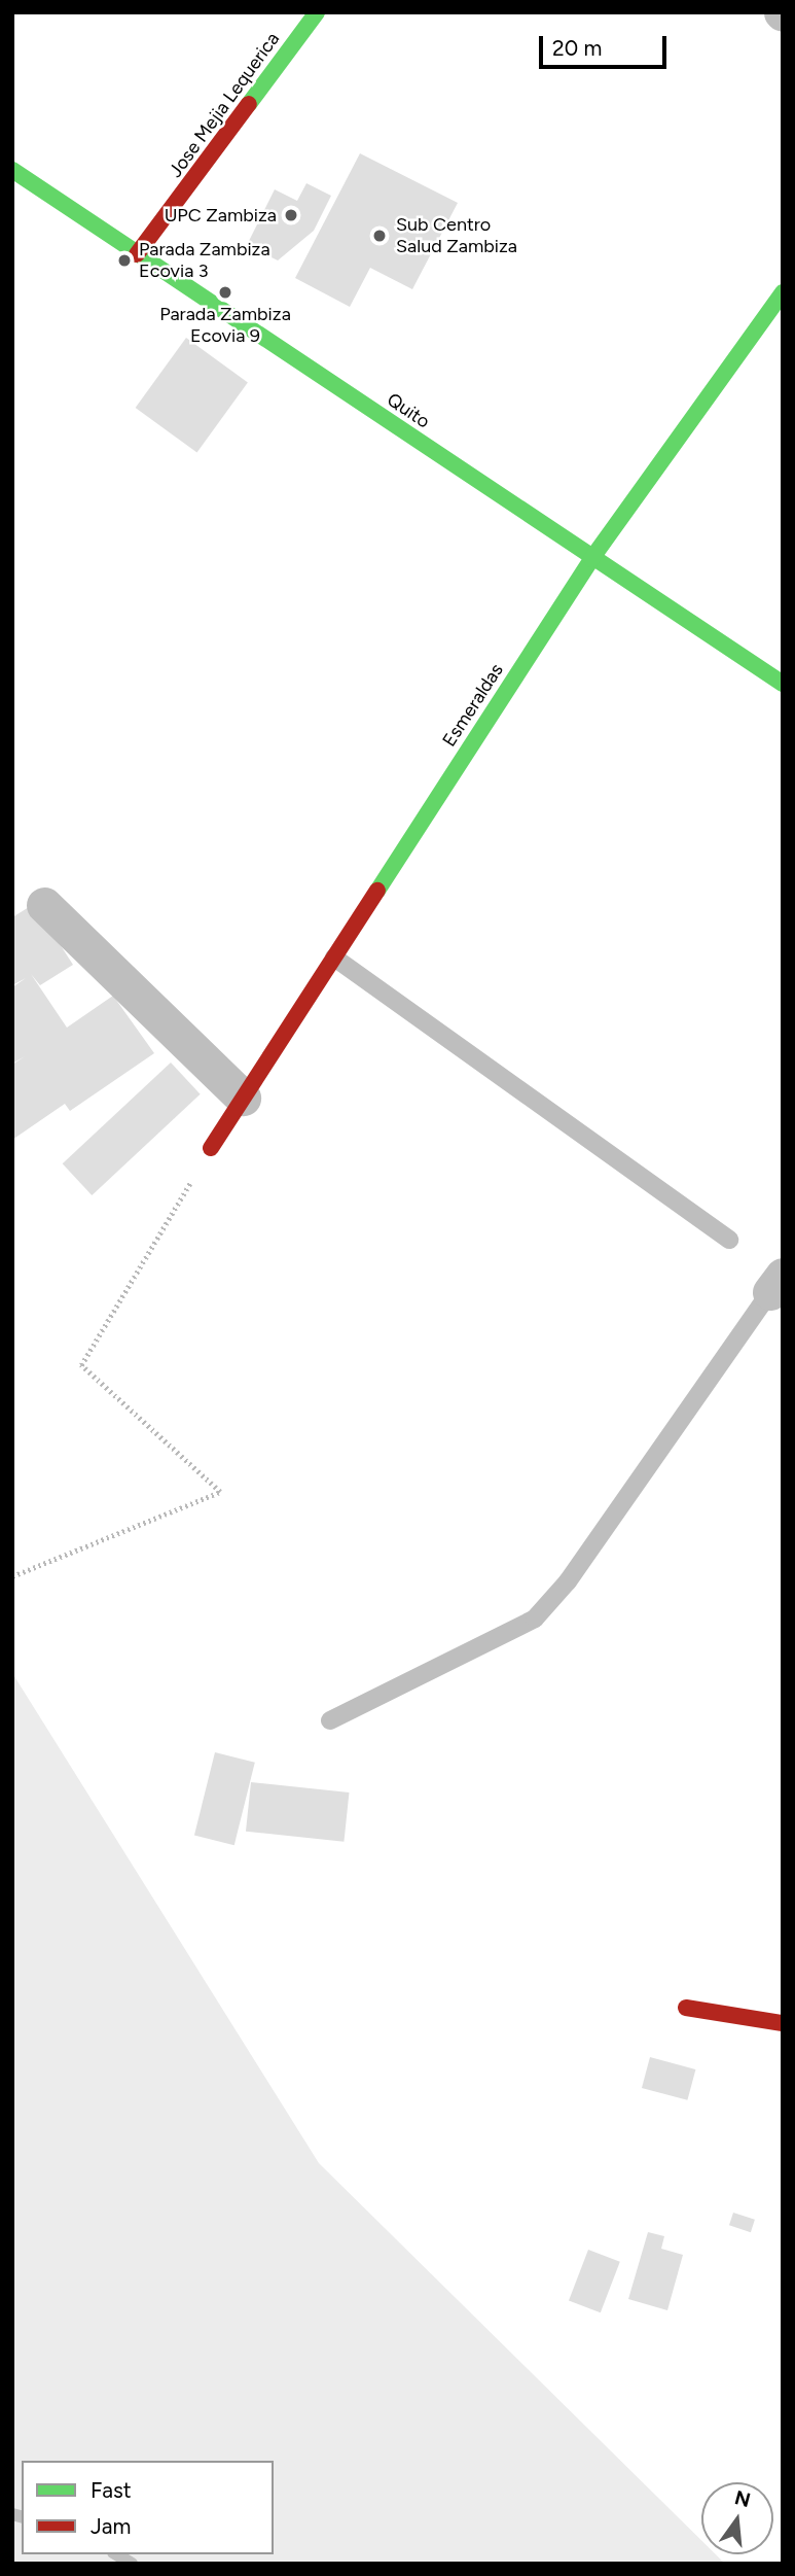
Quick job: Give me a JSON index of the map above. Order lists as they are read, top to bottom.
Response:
{
  "streets": {
    "street": ["Jose Mejia Lequerica", "Quito", "Esmeraldas"]
  },
  "crossings": [
    ["Jose Mejia Lequerica", "Quito"],
    ["Quito", "Esmeraldas"]
  ],
  "places": [
    "UPC Zambiza",
    "Sub Centro Salud Zambiza",
    "Parada Zambiza Ecovia 3",
    "Parada Zambiza Ecovia 9"
  ],
  "legend": ["Fast", "Jam"],
  "scale_bar": "20 m",
  "north": "top"
}
